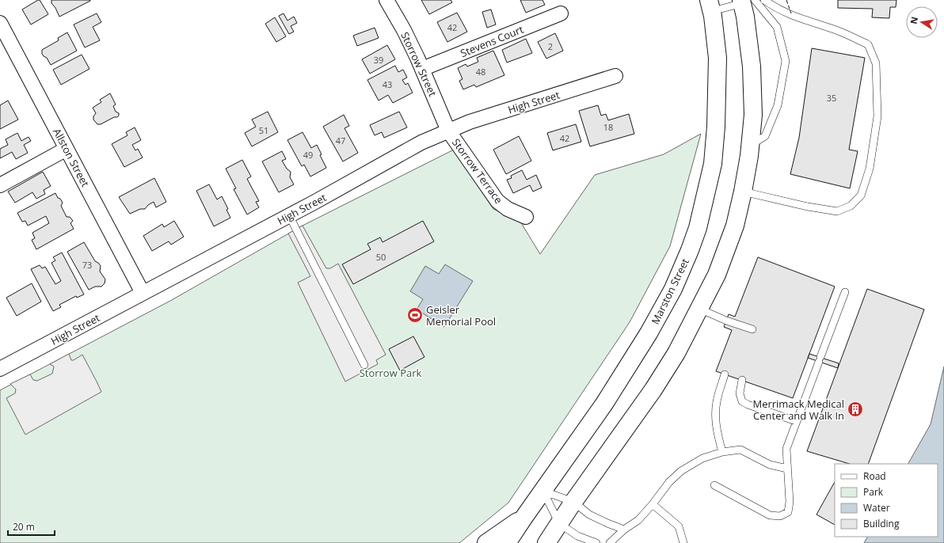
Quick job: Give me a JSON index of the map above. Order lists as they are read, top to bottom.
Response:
{
  "streets": {
    "main road": ["Marston Street"],
    "street": [
      "Stevens Court",
      "Storrow Street",
      "High Street",
      "Allston Street",
      "Storrow Terrace"
    ]
  },
  "crossings": [
    ["Stevens Court", "Storrow Street"],
    ["Storrow Street", "High Street"],
    ["Storrow Street", "Storrow Terrace"],
    ["High Street", "Allston Street"],
    ["High Street", "Storrow Terrace"]
  ],
  "parks": ["Storrow Park"],
  "places": {
    "sports": ["Geisler Memorial Pool"],
    "building": ["Merrimack Medical Center and Walk In"]
  },
  "house_numbers": [
    "42",
    "2",
    "39",
    "48",
    "43",
    "35",
    "18",
    "51",
    "42",
    "47",
    "49",
    "50",
    "73"
  ],
  "legend": [
    "Road",
    "Park",
    "Water",
    "Building"
  ],
  "scale_bar": "20 m",
  "north": "left"
}
